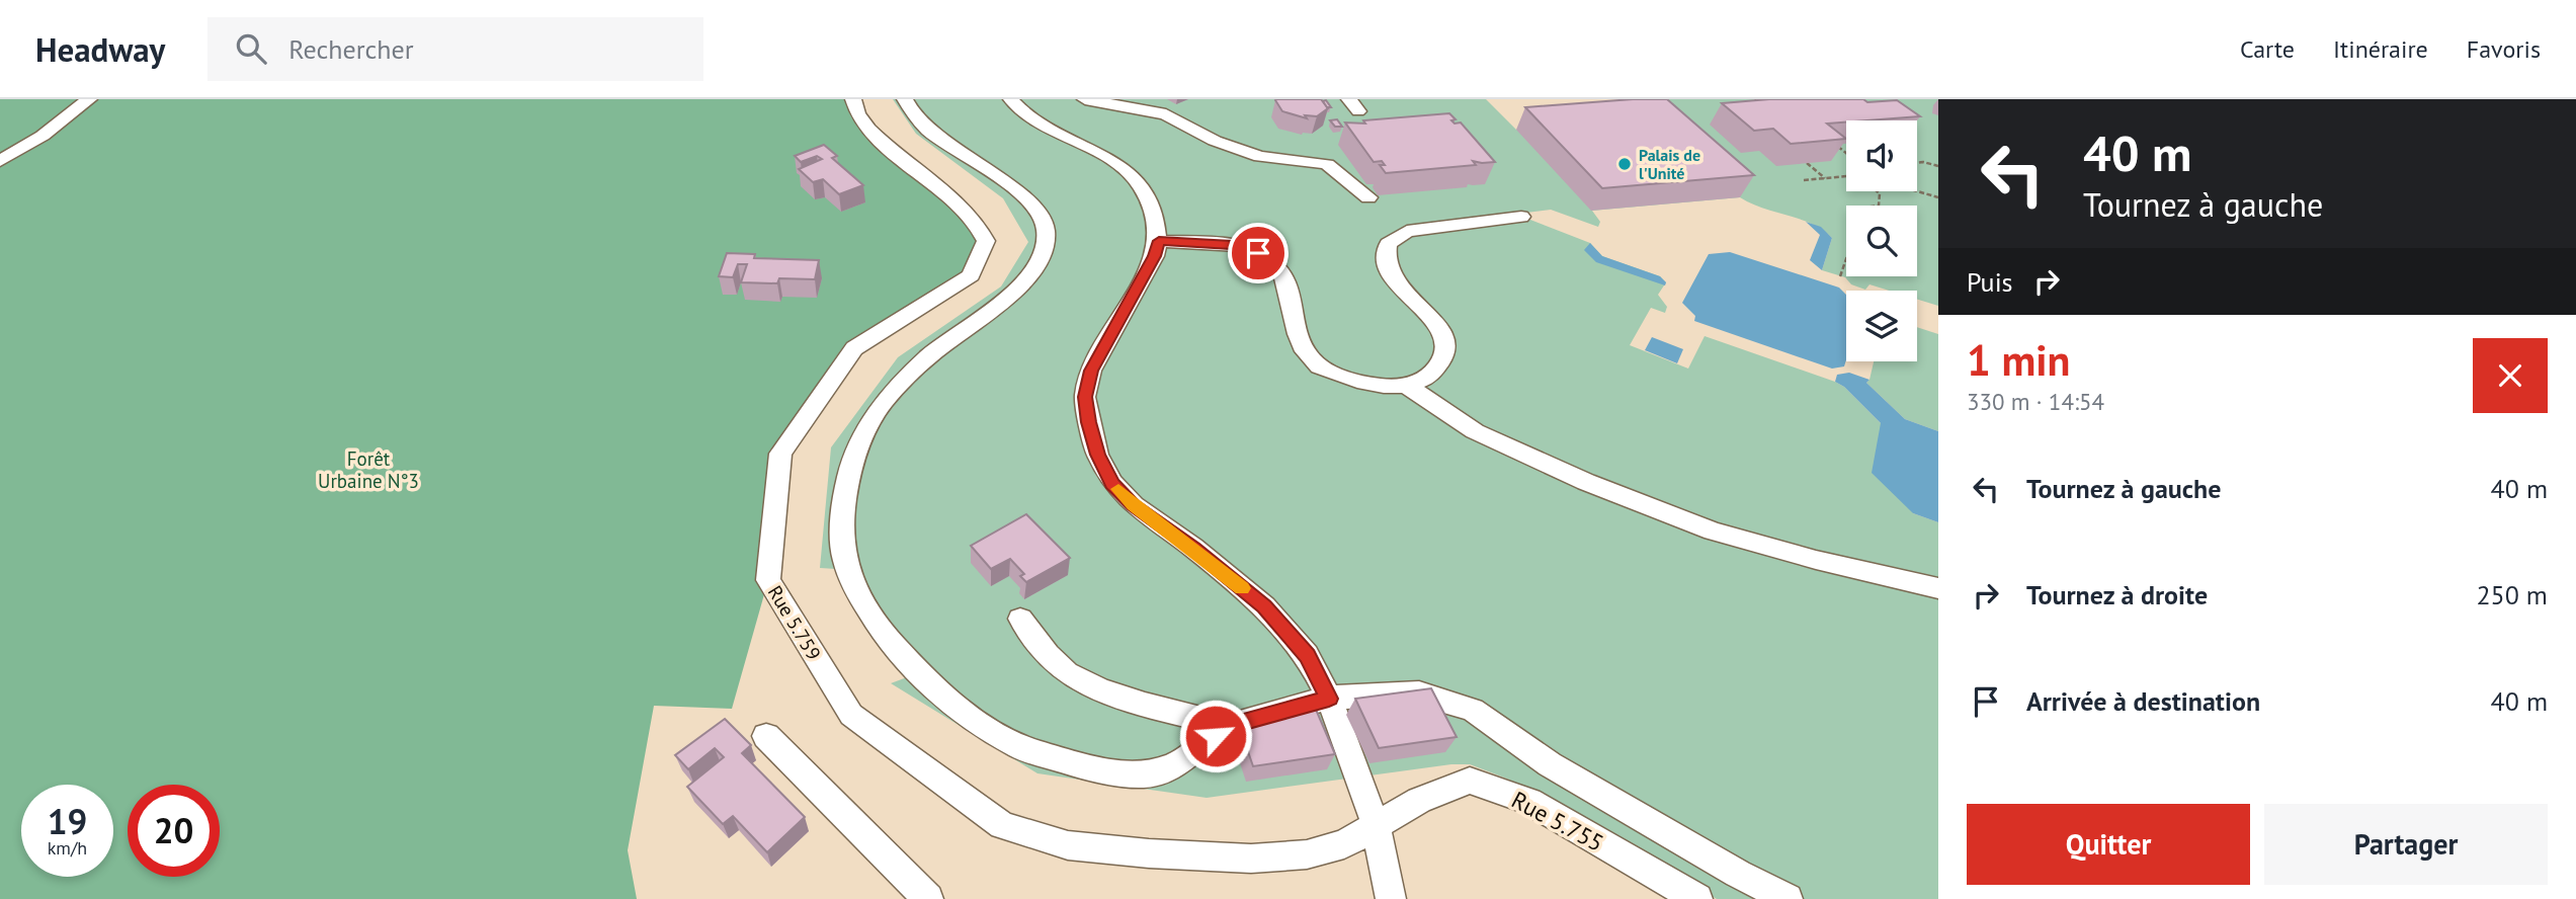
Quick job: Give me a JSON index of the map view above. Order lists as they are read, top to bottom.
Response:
{
  "streets": {
    "street": ["Rue 5.759", "Rue 5.755"]
  },
  "crossings": [
    ["Rue 5.759", "Rue 5.755"]
  ],
  "parks": ["Forêt Urbaine N°3"],
  "places": ["Palais de l'Unité"],
  "page": {
    "header": "Headway",
    "search": "Rechercher",
    "nav": ["Carte", "Itinéraire", "Favoris"],
    "turn": ["40 m", "Tournez à gauche"],
    "then": "Puis",
    "heading": ["1 min", "330 m · 14:54"],
    "list": [
      {
        "name": "Tournez à gauche",
        "value": "40 m"
      },
      {
        "name": "Tournez à droite",
        "value": "250 m"
      },
      {
        "name": "Arrivée à destination",
        "value": "40 m"
      }
    ],
    "speed": "19 km/h",
    "limit": "20",
    "buttons": ["Quitter", "Partager"]
  }
}
